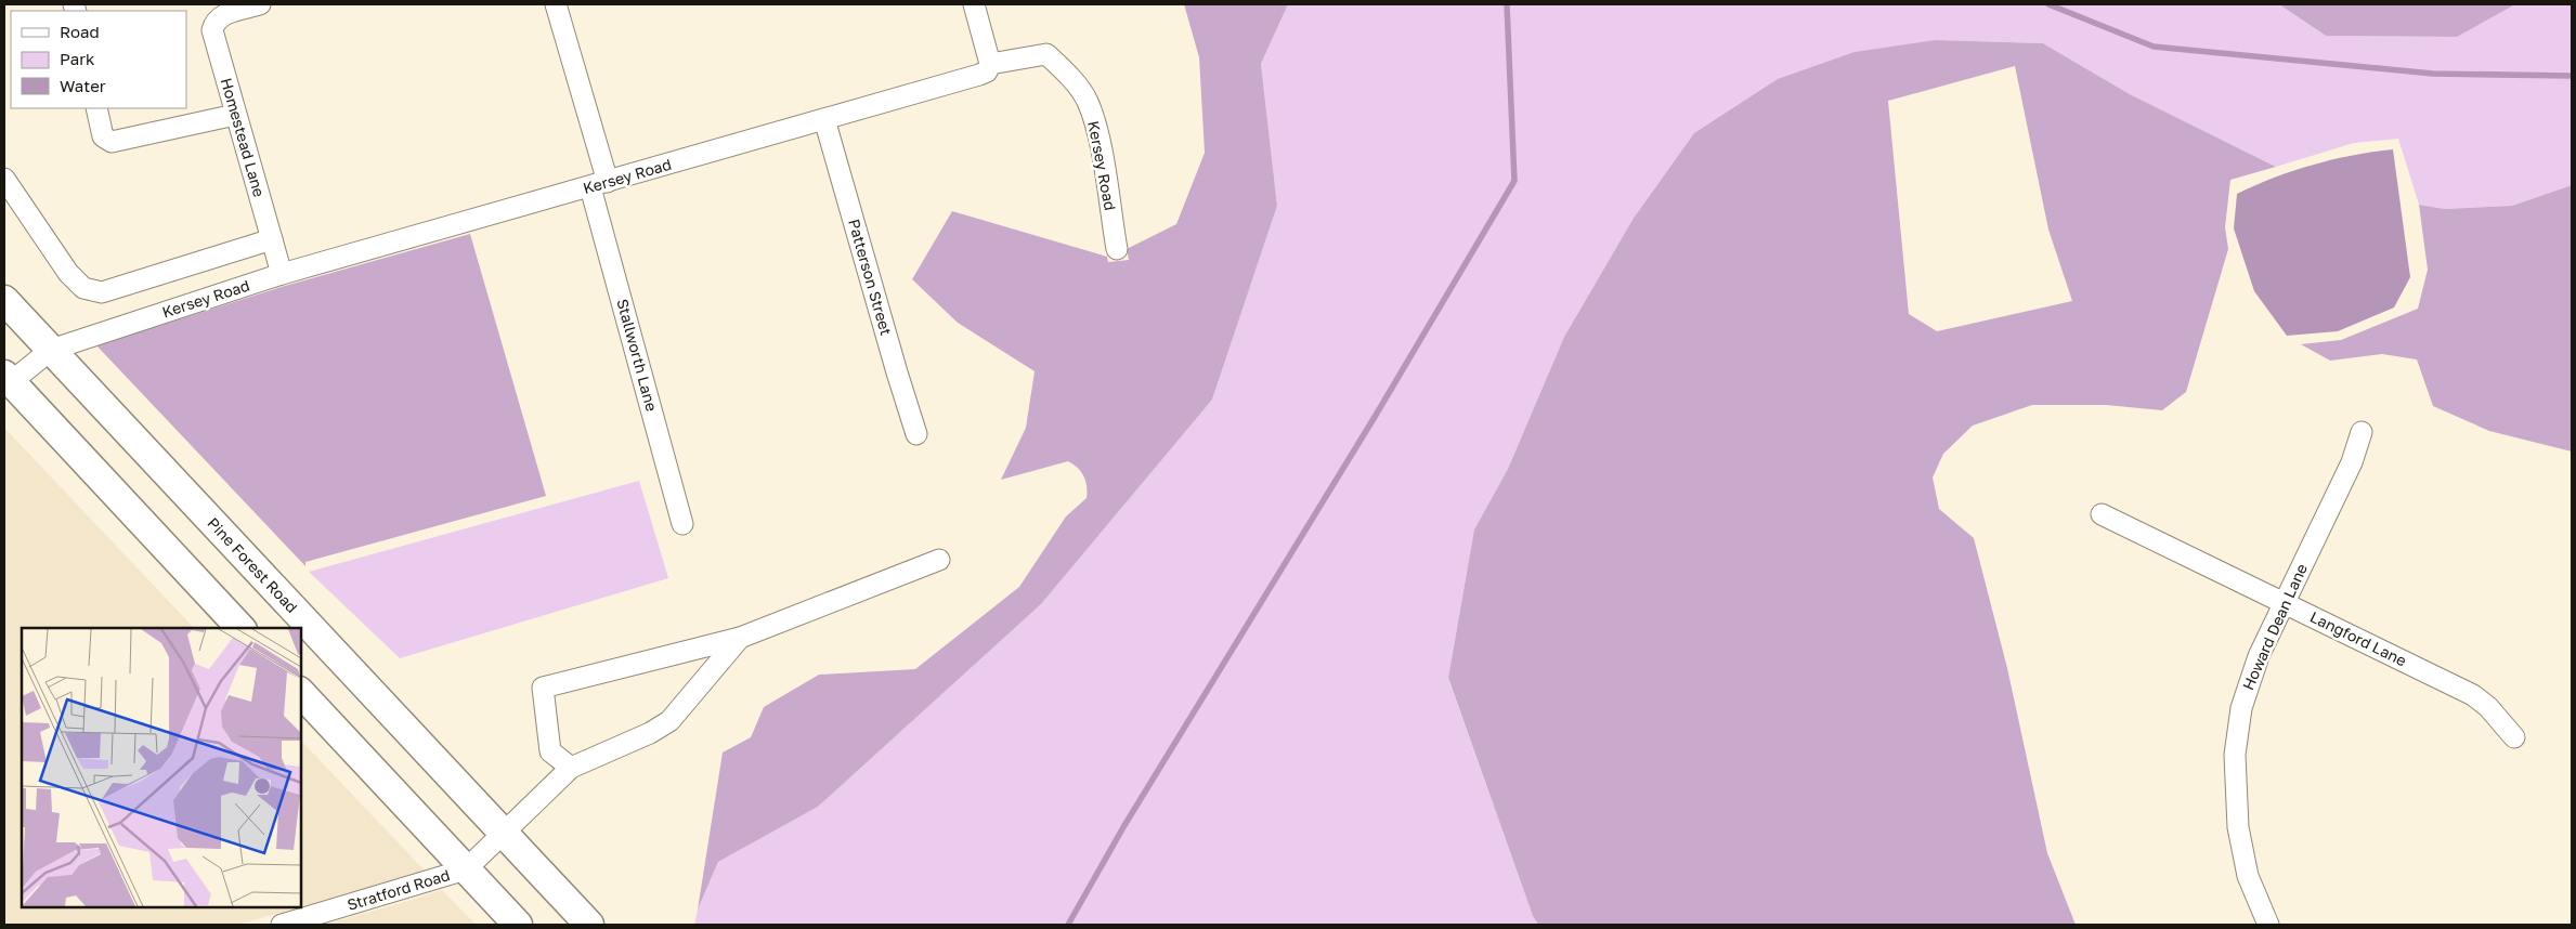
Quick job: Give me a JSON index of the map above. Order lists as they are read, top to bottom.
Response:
{
  "streets": {
    "main road": ["Pine Forest Road"],
    "street": [
      "Homestead Lane",
      "Kersey Road",
      "Patterson Street",
      "Stallworth Lane",
      "Howard Dean Lane",
      "Langford Lane",
      "Stratford Road"
    ]
  },
  "crossings": [
    ["Homestead Lane", "Kersey Road"],
    ["Kersey Road", "Patterson Street"],
    ["Kersey Road", "Stallworth Lane"],
    ["Kersey Road", "Pine Forest Road"],
    ["Pine Forest Road", "Stratford Road"],
    ["Howard Dean Lane", "Langford Lane"]
  ],
  "legend": ["Road", "Park", "Water"]
}
